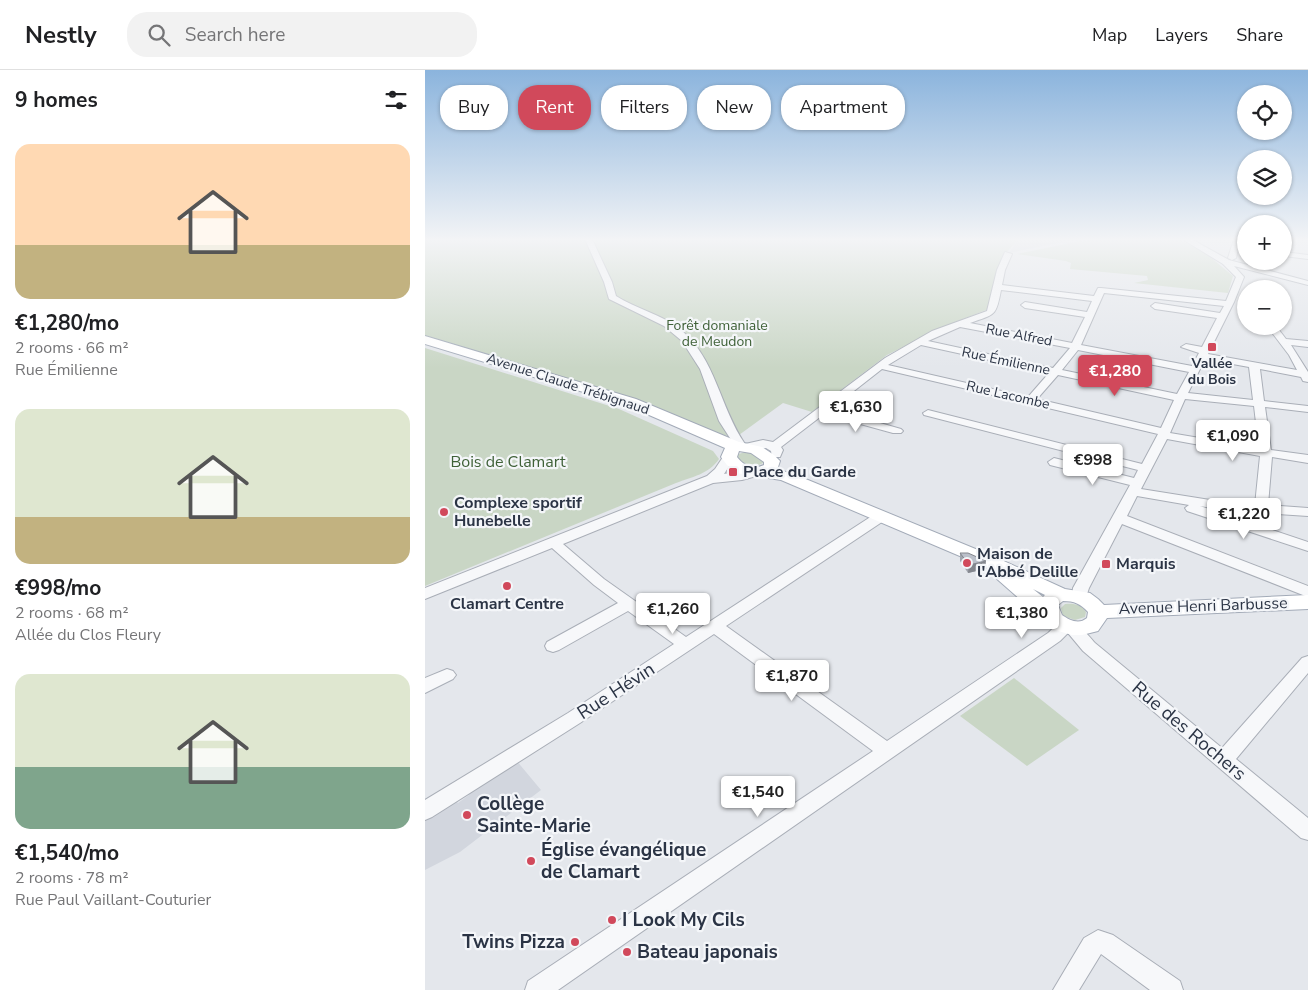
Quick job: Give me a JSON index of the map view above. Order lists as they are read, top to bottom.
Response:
{
  "streets": {
    "main road": ["Avenue Claude Trébignaud", "Avenue Henri Barbusse"],
    "street": [
      "Rue Alfred",
      "Rue Émilienne",
      "Rue Lacombe",
      "Rue Hévin",
      "Rue des Rochers"
    ]
  },
  "parks": ["Forêt domaniale de Meudon", "Bois de Clamart"],
  "places": {
    "transit": ["Vallée du Bois", "Place du Garde", "Marquis"],
    "other": [
      "Complexe sportif Hunebelle",
      "Maison de l'Abbé Delille",
      "Clamart Centre",
      "Collège Sainte-Marie",
      "Église évangélique de Clamart",
      "I Look My Cils",
      "Twins Pizza",
      "Bateau japonais"
    ]
  },
  "page": {
    "header": "Nestly",
    "search": "Search here",
    "nav": ["Map", "Layers", "Share"],
    "heading": "9 homes",
    "map_buttons": ["+", "−"],
    "chip": [
      "Buy",
      "Rent",
      "Filters",
      "New",
      "Apartment"
    ],
    "list": [
      {
        "name": "€1,280/mo",
        "note": "2 rooms · 66 m² · Rue Émilienne"
      },
      {
        "name": "€998/mo",
        "note": "2 rooms · 68 m² · Allée du Clos Fleury"
      },
      {
        "name": "€1,540/mo",
        "note": "2 rooms · 78 m² · Rue Paul Vaillant-Couturier"
      }
    ],
    "price": [
      "€1,280",
      "€1,630",
      "€1,090",
      "€998",
      "€1,220",
      "€1,260",
      "€1,380",
      "€1,870",
      "€1,540"
    ]
  }
}
